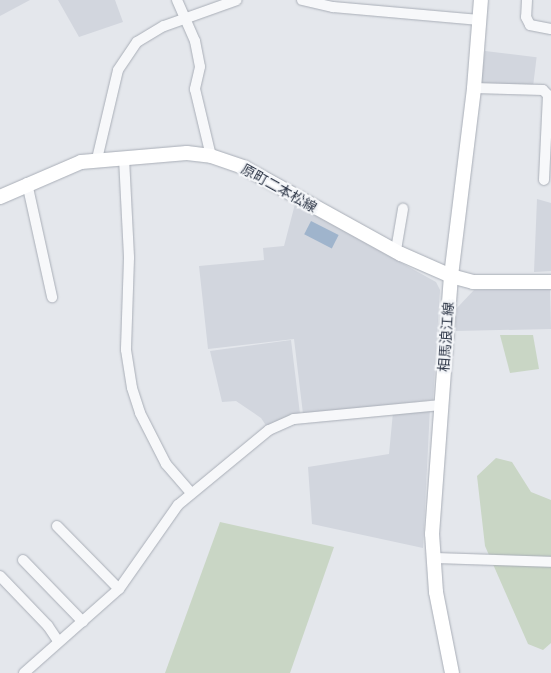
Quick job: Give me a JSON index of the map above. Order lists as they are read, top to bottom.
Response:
{
  "streets": {
    "main road": ["原町二本松線", "相馬浪江線"]
  },
  "crossings": [
    ["原町二本松線", "相馬浪江線"]
  ]
}
